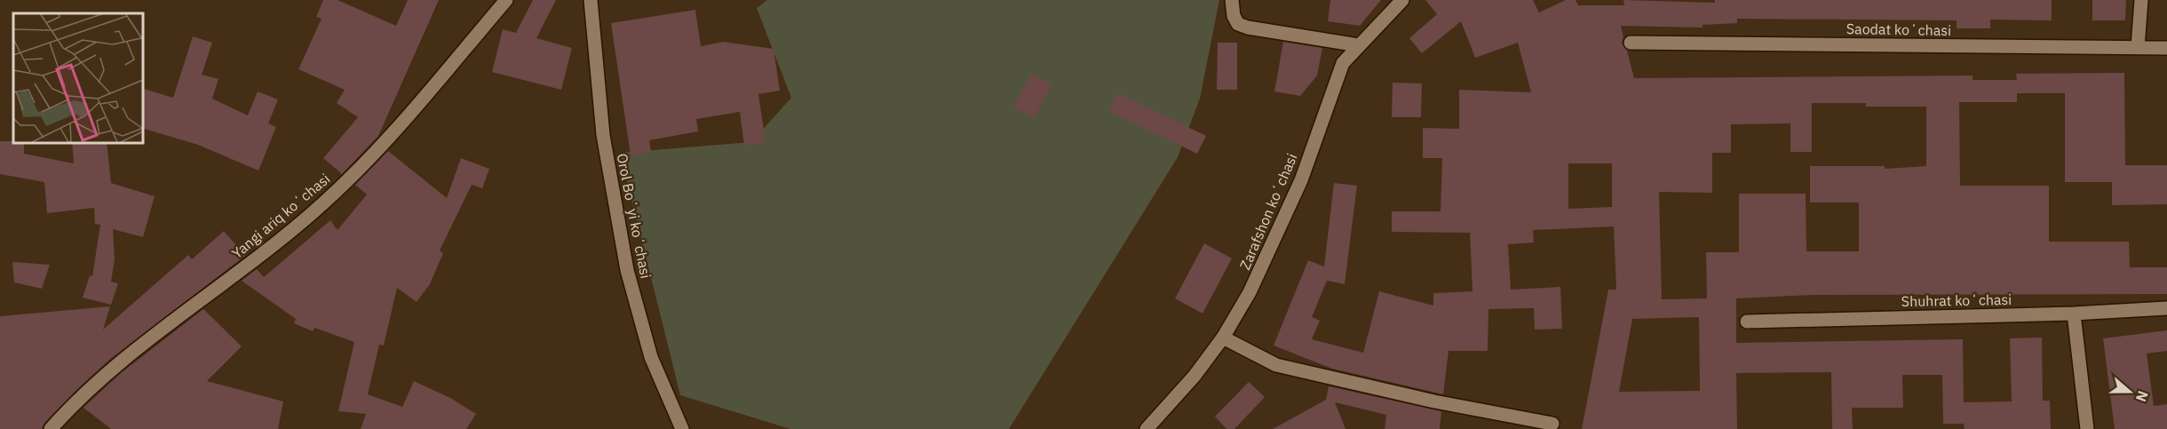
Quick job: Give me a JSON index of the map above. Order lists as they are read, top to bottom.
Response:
{
  "streets": {
    "street": [
      "Saodat koʻchasi",
      "Zarafshon koʻchasi",
      "Yangi ariq koʻchasi",
      "Orol Boʻyi koʻchasi",
      "Shuhrat koʻchasi"
    ]
  },
  "north": "right"
}
